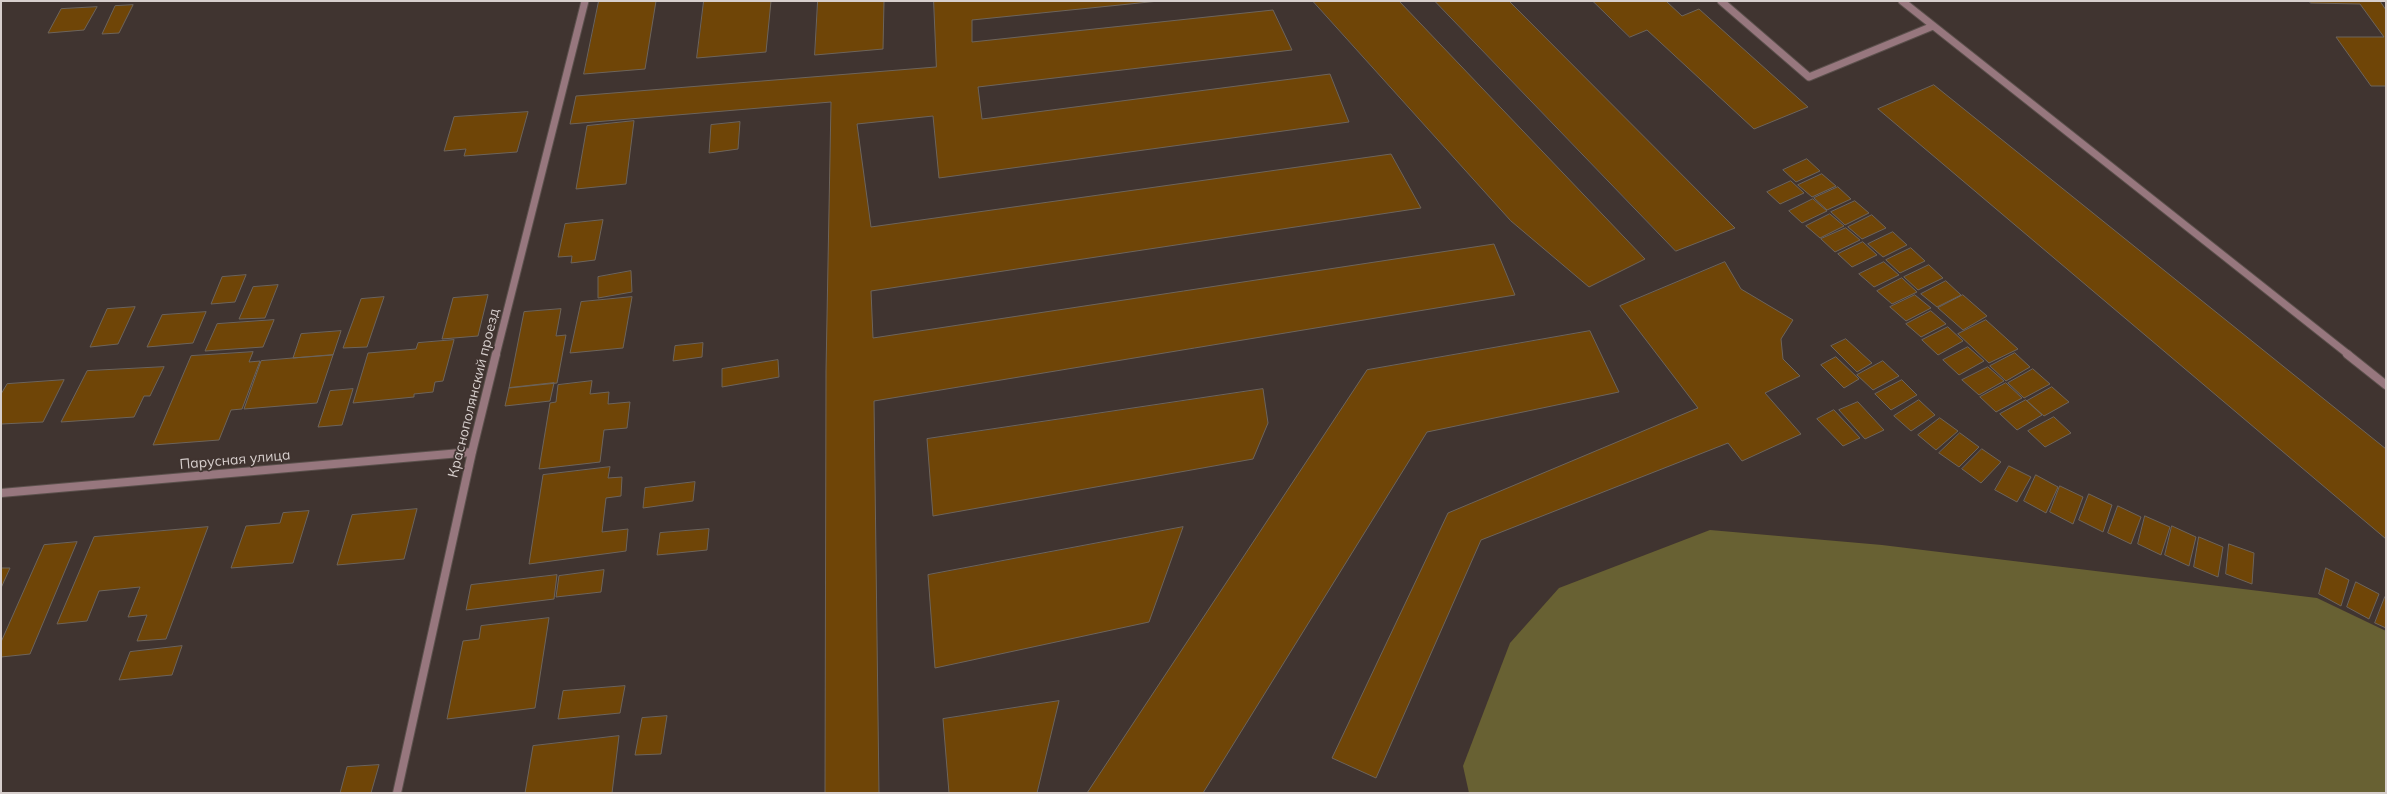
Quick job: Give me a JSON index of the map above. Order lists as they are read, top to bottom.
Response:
{
  "streets": {
    "street": ["Краснополянский проезд", "Парусная улица"]
  },
  "crossings": [
    ["Краснополянский проезд", "Парусная улица"]
  ]
}
